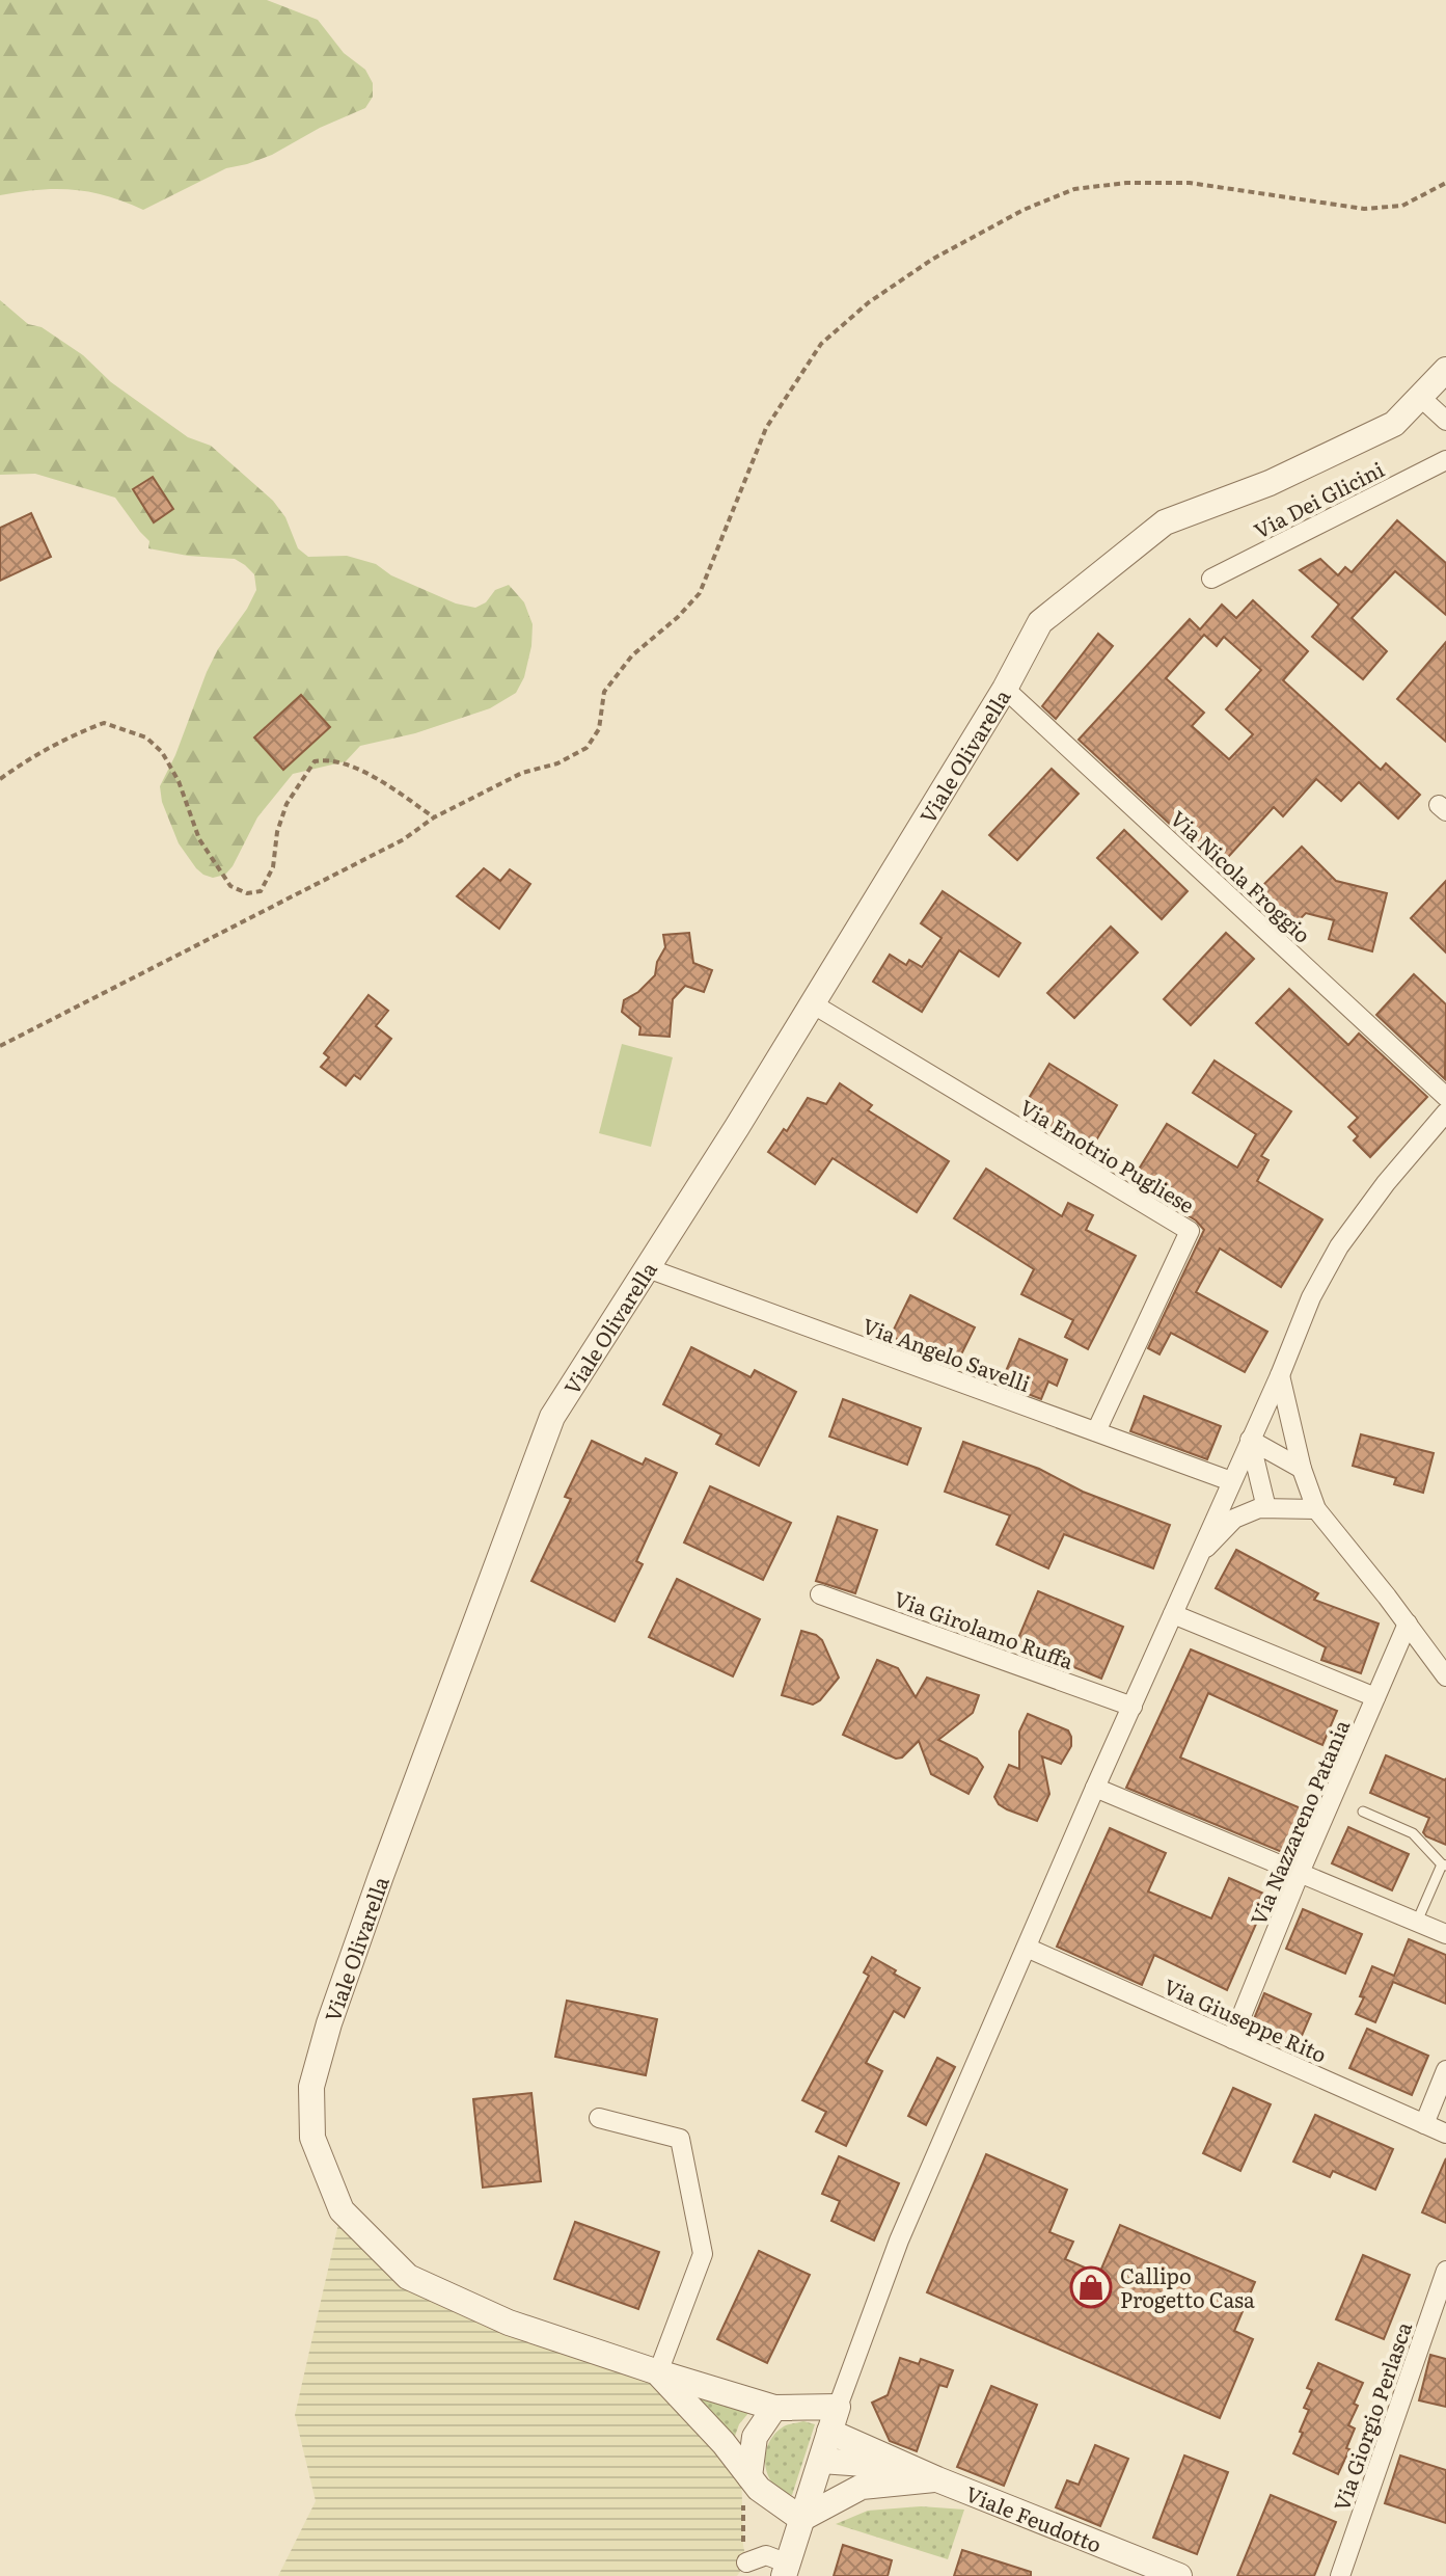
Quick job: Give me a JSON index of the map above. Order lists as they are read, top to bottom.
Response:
{
  "streets": {
    "street": [
      "Via Dei Glicini",
      "Viale Olivarella",
      "Via Nicola Froggio",
      "Via Enotrio Pugliese",
      "Via Angelo Savelli",
      "Via Girolamo Ruffa",
      "Via Nazzareno Patania",
      "Via Giuseppe Rito",
      "Via Giorgio Perlasca",
      "Viale Feudotto"
    ]
  },
  "crossings": [
    ["Viale Olivarella", "Via Nicola Froggio"],
    ["Viale Olivarella", "Via Enotrio Pugliese"],
    ["Viale Olivarella", "Via Angelo Savelli"],
    ["Via Enotrio Pugliese", "Via Angelo Savelli"],
    ["Via Nazzareno Patania", "Via Giuseppe Rito"]
  ],
  "places": {
    "shop": ["Callipo Progetto Casa"]
  }
}
